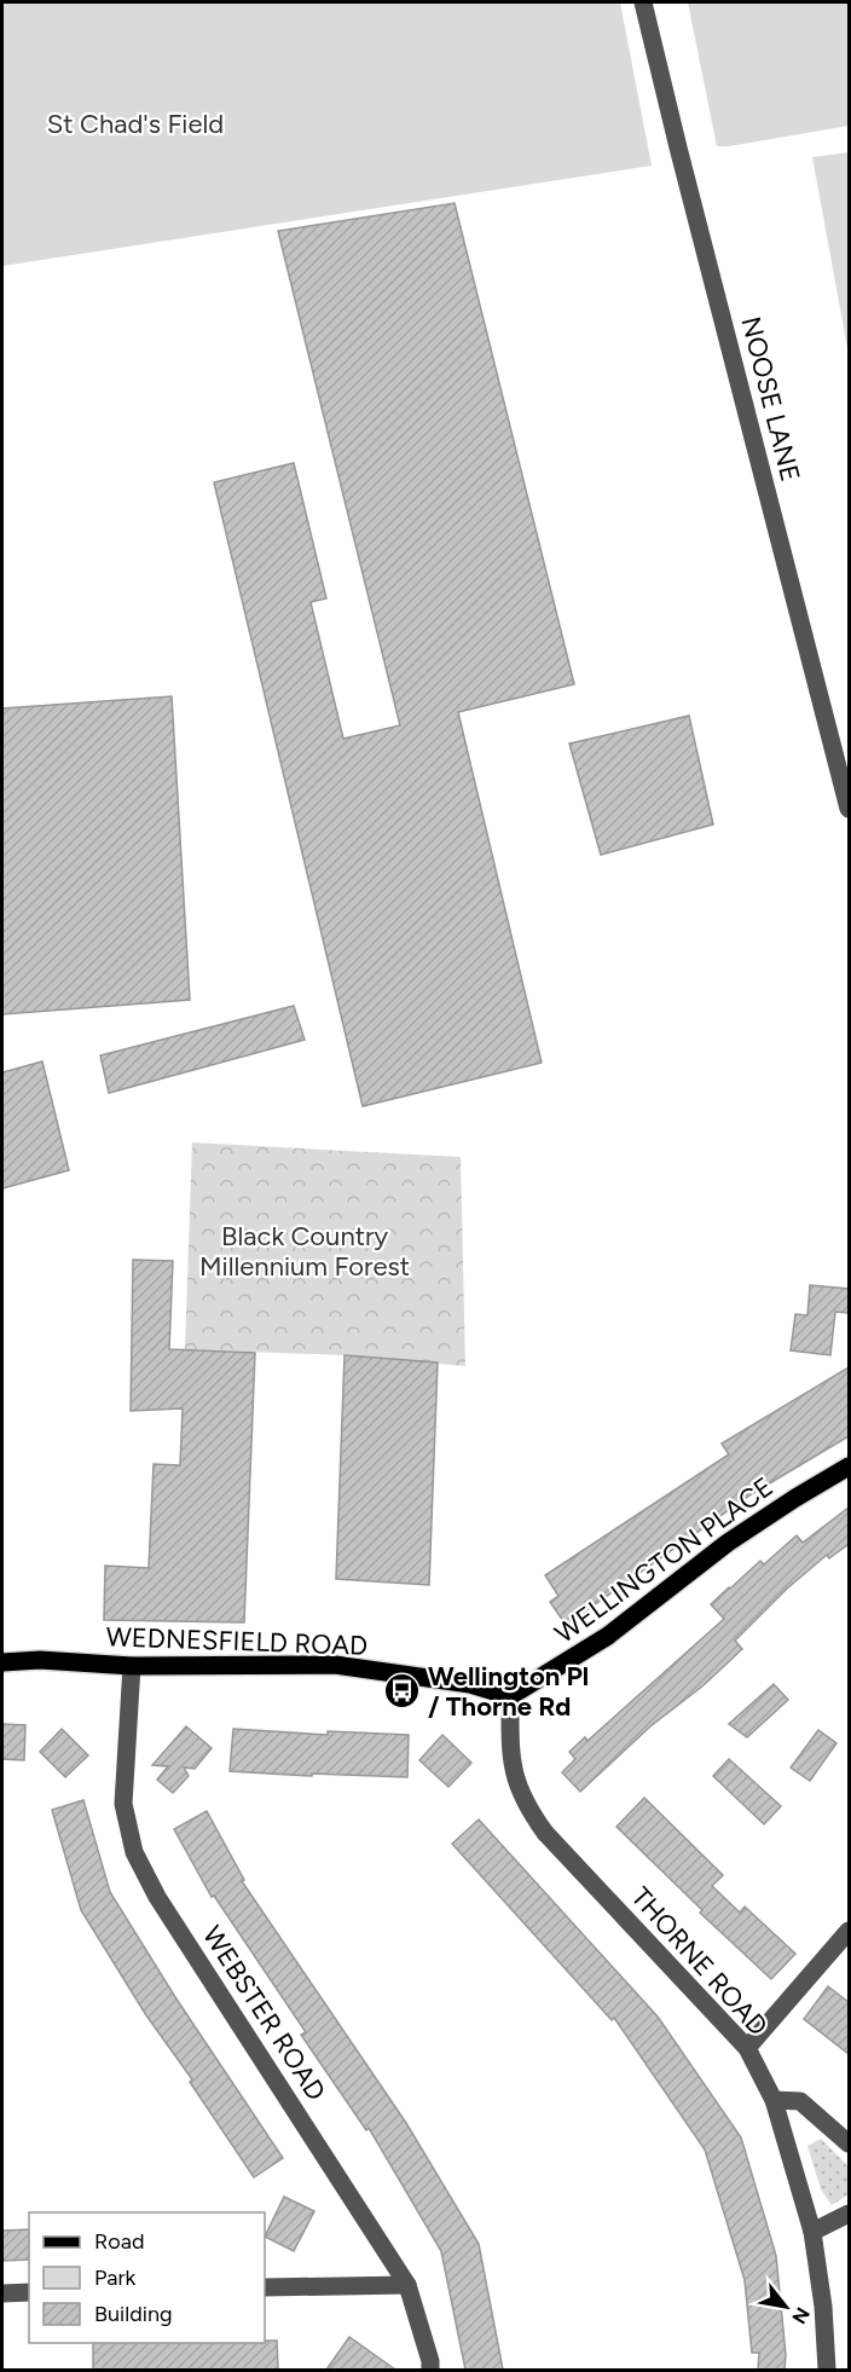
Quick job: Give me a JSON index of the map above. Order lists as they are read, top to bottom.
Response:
{
  "streets": {
    "main road": ["WELLINGTON PLACE", "WEDNESFIELD ROAD"],
    "street": ["NOOSE LANE", "THORNE ROAD", "WEBSTER ROAD"]
  },
  "crossings": [
    ["WELLINGTON PLACE", "WEDNESFIELD ROAD"],
    ["WELLINGTON PLACE", "THORNE ROAD"],
    ["WEDNESFIELD ROAD", "THORNE ROAD"],
    ["WEDNESFIELD ROAD", "WEBSTER ROAD"]
  ],
  "parks": ["St Chad's Field", "Black Country Millennium Forest"],
  "places": {
    "bus stop": ["Wellington Pl / Thorne Rd"]
  },
  "legend": ["Road", "Park", "Building"],
  "north": "bottom right"
}
